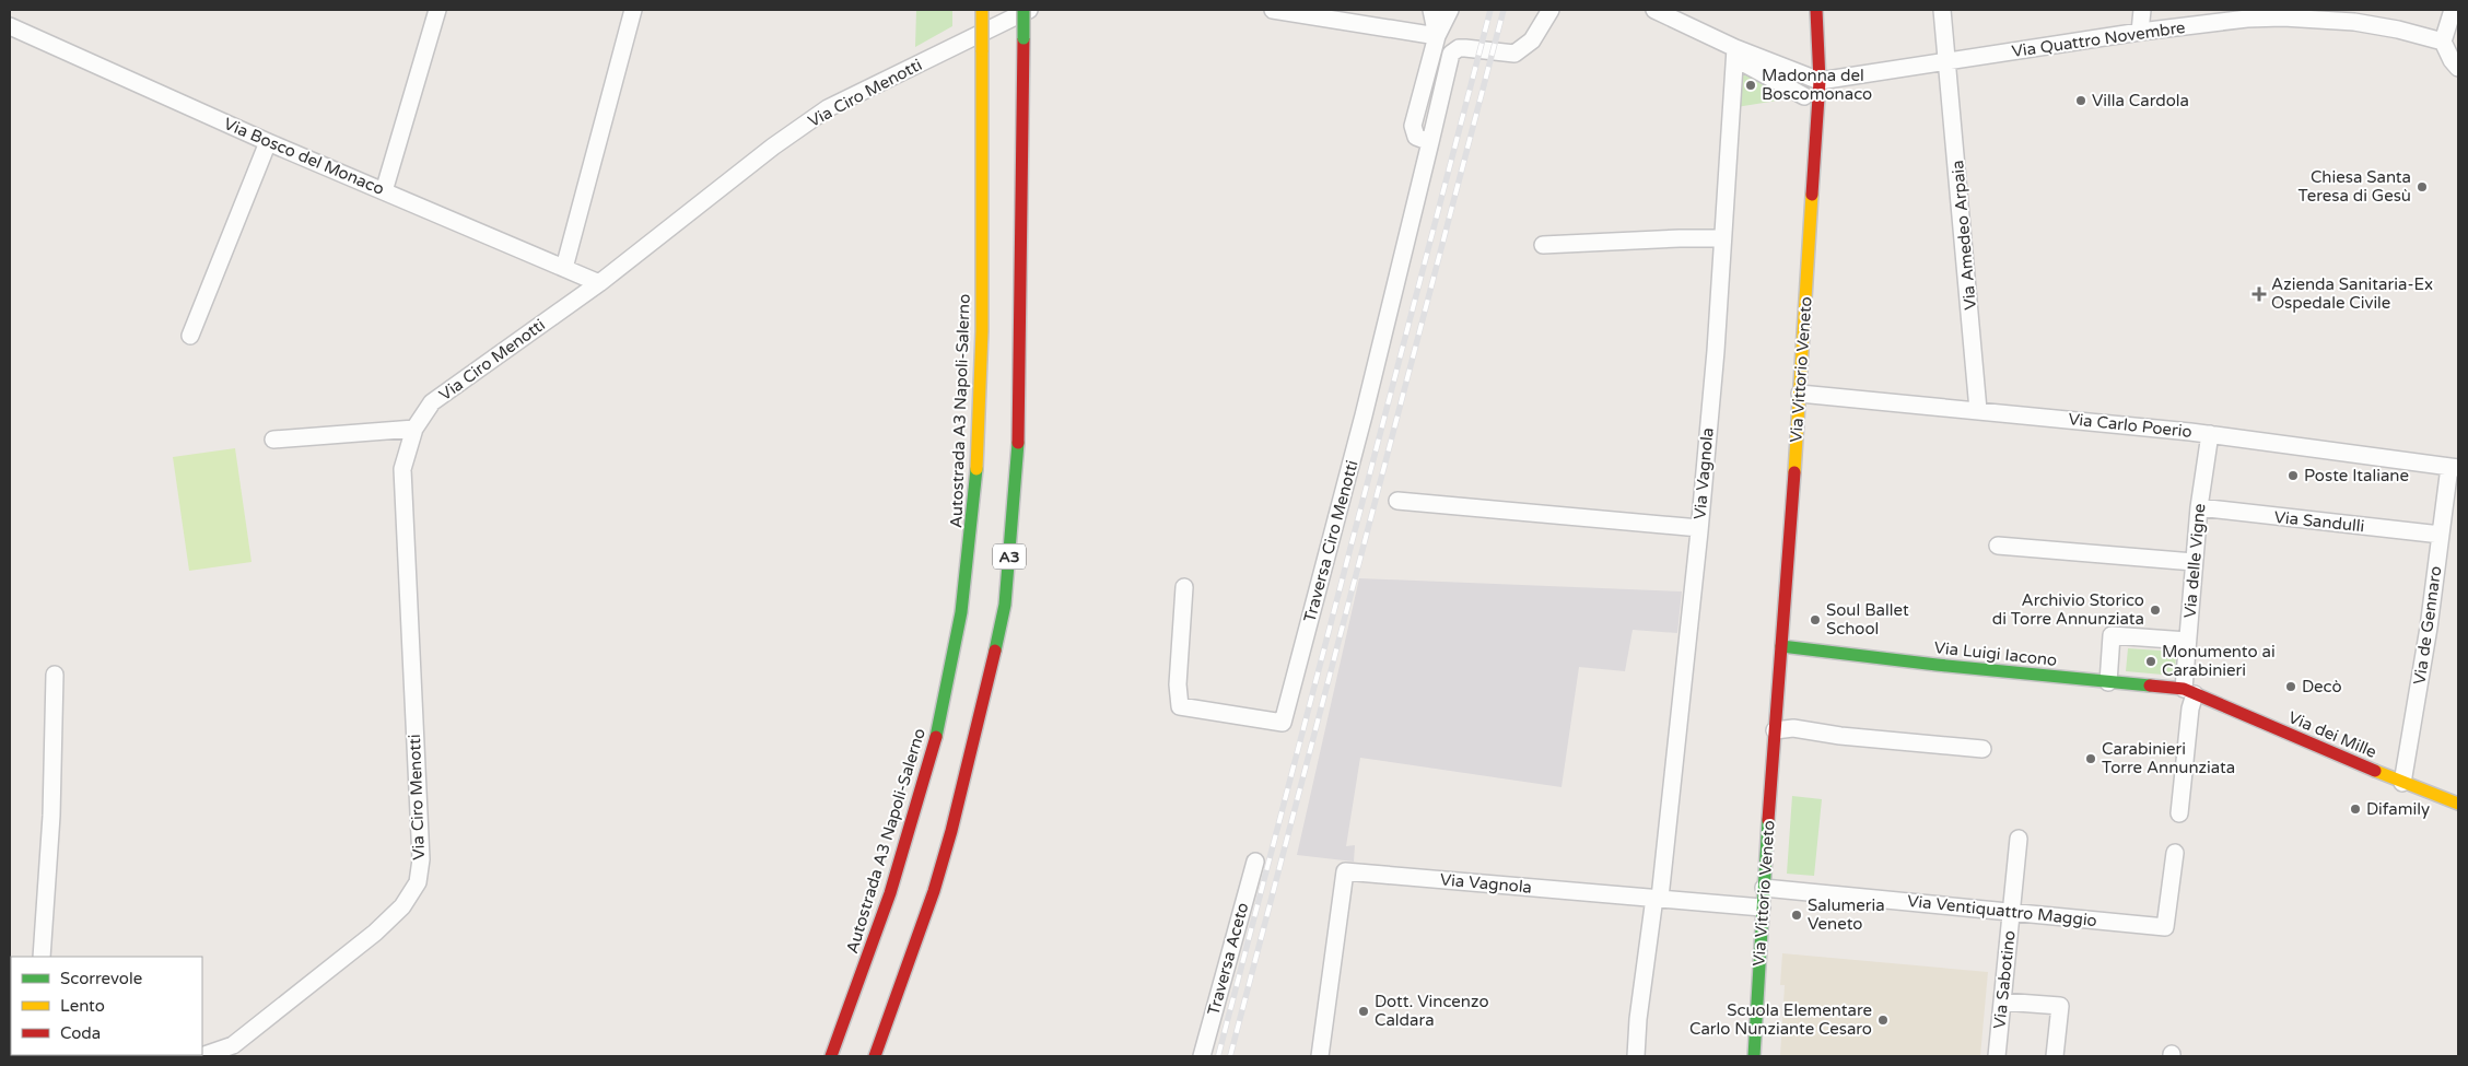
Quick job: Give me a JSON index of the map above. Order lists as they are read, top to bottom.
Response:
{
  "streets": {
    "main road": [
      "Via Vittorio Veneto",
      "Autostrada A3 Napoli-Salerno",
      "A3",
      "Via Luigi Iacono",
      "Via dei Mille"
    ],
    "street": [
      "Via Quattro Novembre",
      "Via Ciro Menotti",
      "Via Bosco del Monaco",
      "Via Amedeo Arpaia",
      "Via Carlo Poerio",
      "Via Vagnola",
      "Via Sandulli",
      "Traversa Ciro Menotti",
      "Via delle Vigne",
      "Via de Gennaro",
      "Via Ventiquattro Maggio",
      "Traversa Aceto",
      "Via Sabotino"
    ]
  },
  "crossings": [
    ["Via Quattro Novembre", "Via Amedeo Arpaia"],
    ["Via Quattro Novembre", "Via Vittorio Veneto"],
    ["Via Ciro Menotti", "Via Bosco del Monaco"],
    ["Via Amedeo Arpaia", "Via Carlo Poerio"],
    ["Via Vittorio Veneto", "Via Carlo Poerio"],
    ["Via Vittorio Veneto", "Via Luigi Iacono"],
    ["Via Vittorio Veneto", "Via Ventiquattro Maggio"],
    ["Via Carlo Poerio", "Via delle Vigne"],
    ["Via Carlo Poerio", "Via de Gennaro"],
    ["Via Sandulli", "Via delle Vigne"],
    ["Via Sandulli", "Via de Gennaro"],
    ["Via delle Vigne", "Via Luigi Iacono"],
    ["Via delle Vigne", "Via dei Mille"],
    ["Via de Gennaro", "Via dei Mille"],
    ["Via Luigi Iacono", "Via dei Mille"],
    ["Via Ventiquattro Maggio", "Via Sabotino"]
  ],
  "places": {
    "other": [
      "Madonna del Boscomonaco",
      "Villa Cardola",
      "Chiesa Santa Teresa di Gesù",
      "Poste Italiane",
      "Archivio Storico di Torre Annunziata",
      "Soul Ballet School",
      "Monumento ai Carabinieri",
      "Decò",
      "Carabinieri Torre Annunziata",
      "Difamily",
      "Salumeria Veneto",
      "Dott. Vincenzo Caldara",
      "Scuola Elementare Carlo Nunziante Cesaro"
    ],
    "health": ["Azienda Sanitaria-Ex Ospedale Civile"]
  },
  "legend": ["Scorrevole", "Lento", "Coda"]
}
